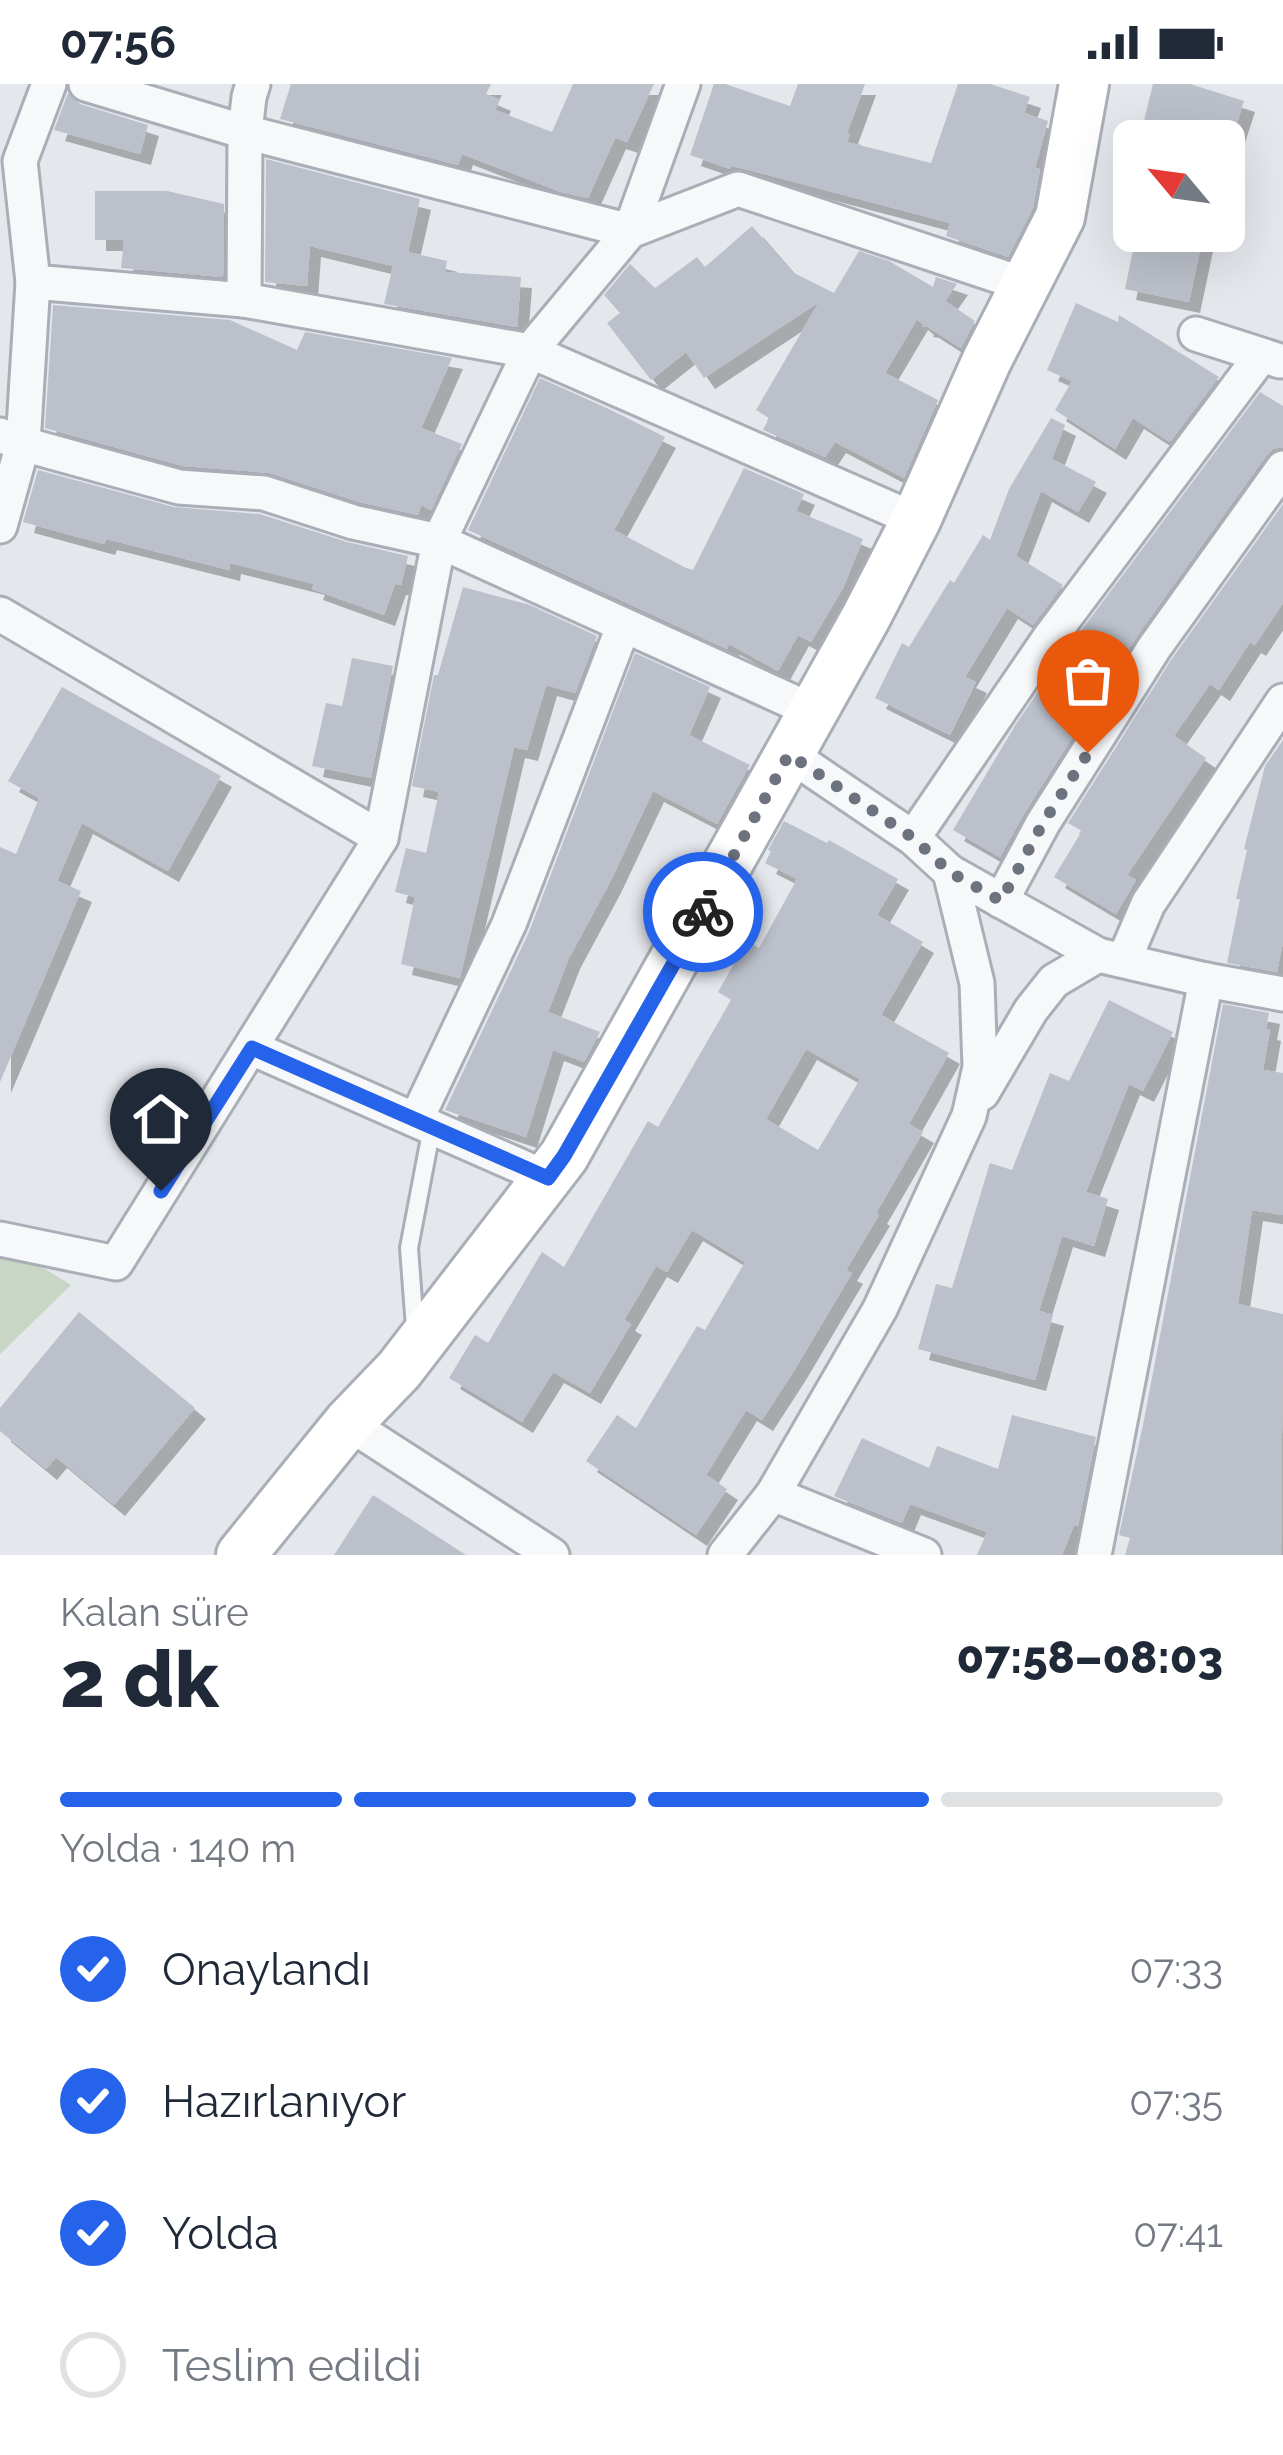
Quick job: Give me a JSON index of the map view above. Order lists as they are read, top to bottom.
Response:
{
  "north": "top left",
  "page": {
    "status": "07:56",
    "heading": ["2 dk", "Kalan süre", "07:58–08:03"],
    "bar": "Yolda · 140 m",
    "list": [
      ["Onaylandı", "07:33"],
      ["Hazırlanıyor", "07:35"],
      ["Yolda", "07:41"],
      "Teslim edildi"
    ]
  }
}
